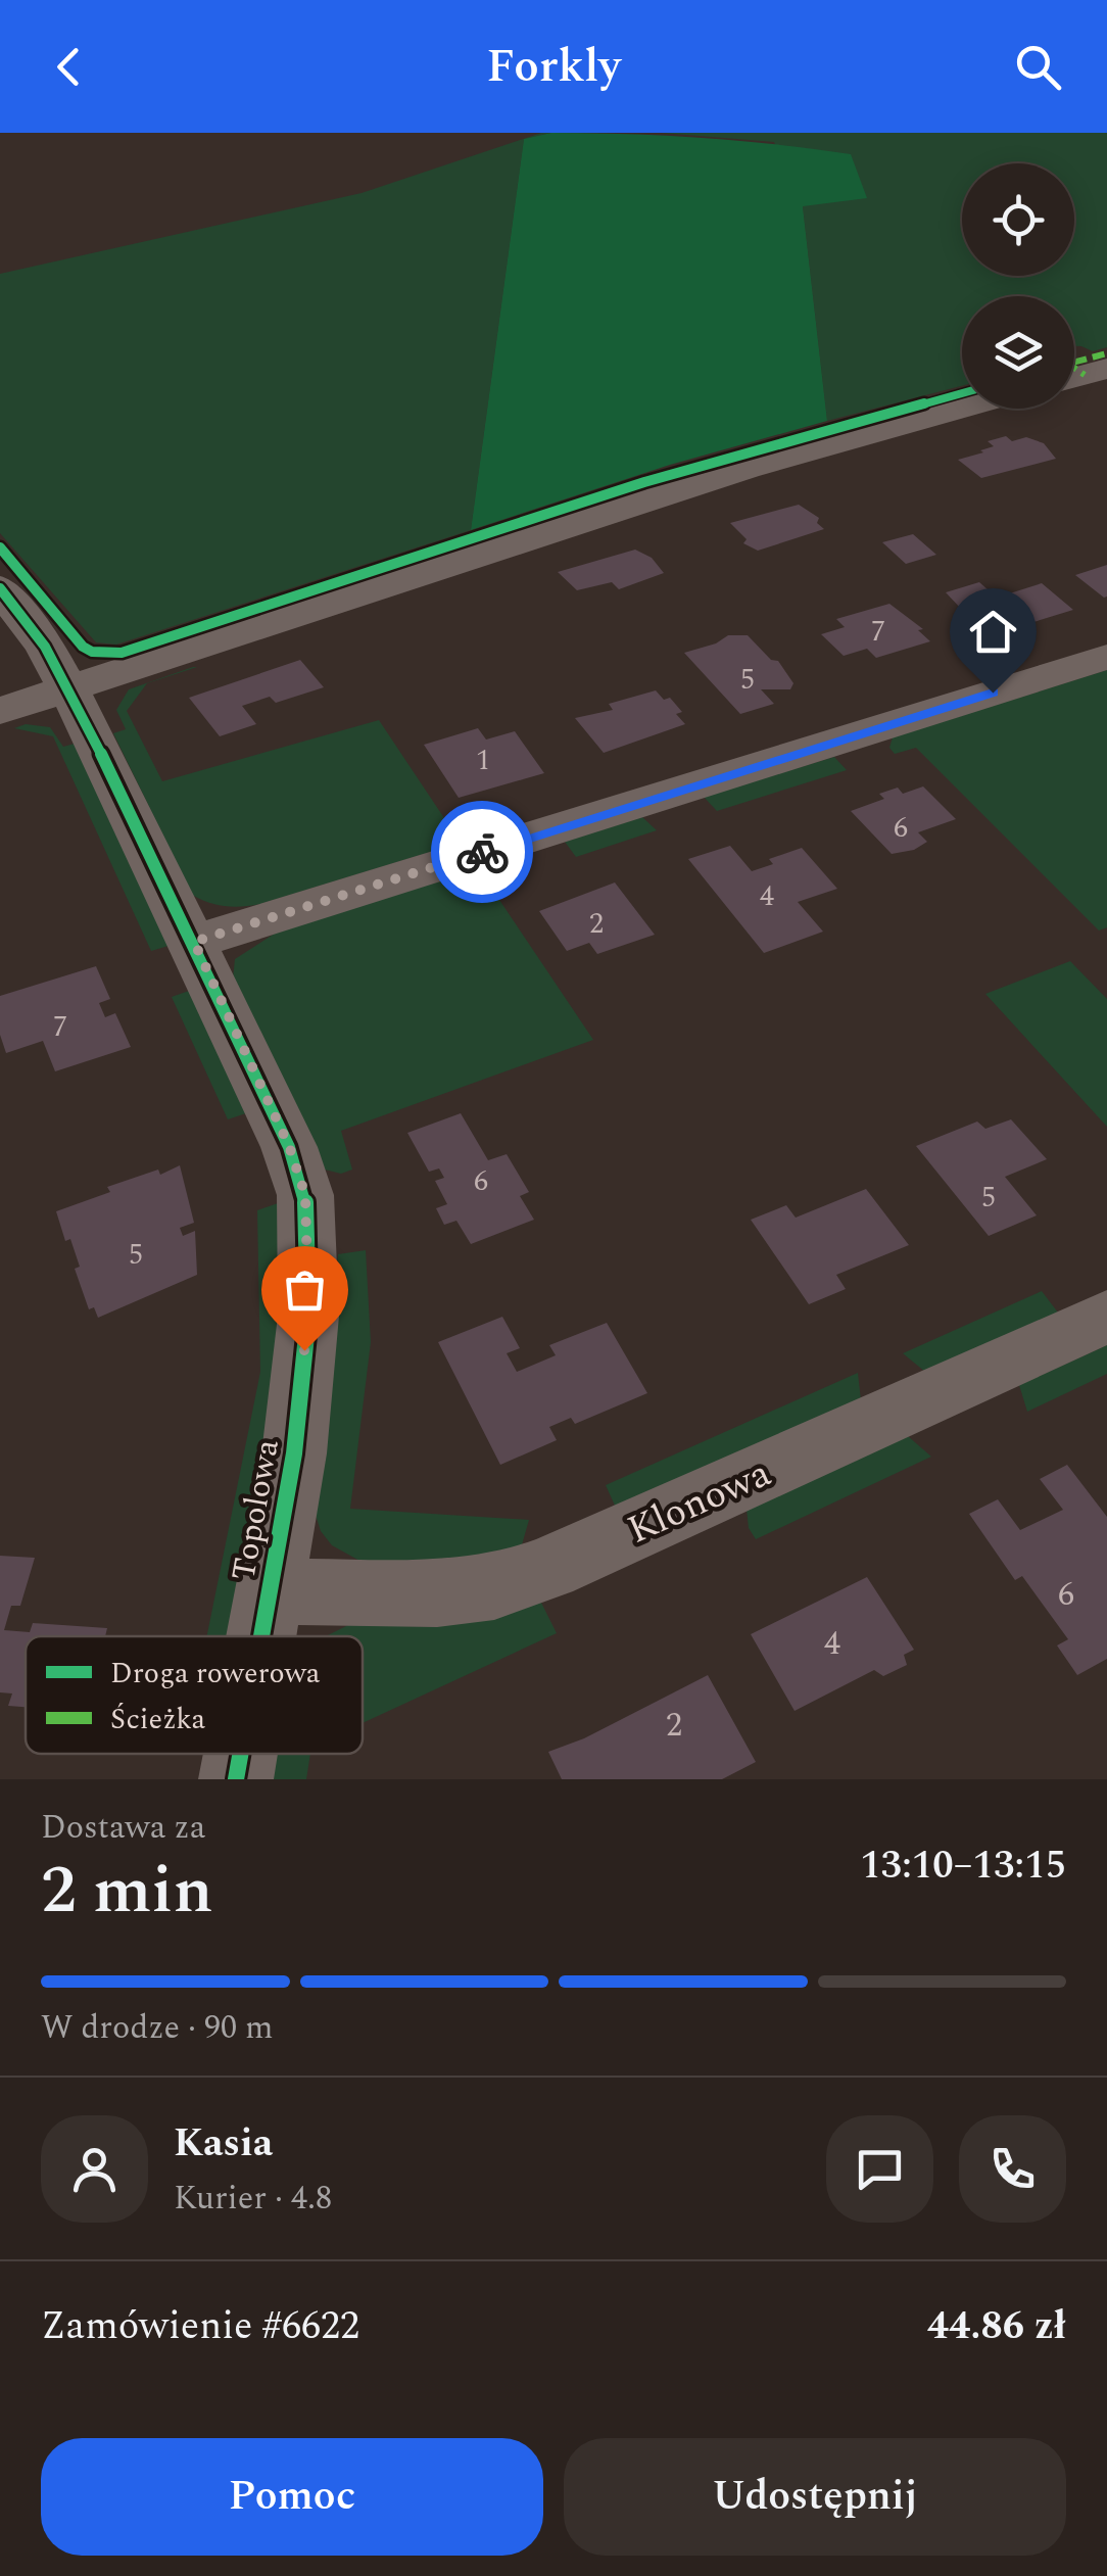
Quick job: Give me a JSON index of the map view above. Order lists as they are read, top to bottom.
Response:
{
  "streets": {
    "street": ["Klonowa", "Topolowa"]
  },
  "crossings": [
    ["Klonowa", "Topolowa"]
  ],
  "house_numbers": [
    "7",
    "5",
    "1",
    "6",
    "4",
    "2",
    "7",
    "6",
    "5",
    "5",
    "6",
    "4",
    "2"
  ],
  "legend": ["Droga rowerowa", "Ścieżka"],
  "page": {
    "header": "Forkly",
    "heading": ["2 min", "Dostawa za", "13:10–13:15"],
    "panel": [
      "Kasia",
      "Kurier · 4.8",
      "Zamówienie #6622",
      "44.86 zł"
    ],
    "bar": "W drodze · 90 m",
    "buttons": ["Pomoc", "Udostępnij"]
  }
}
